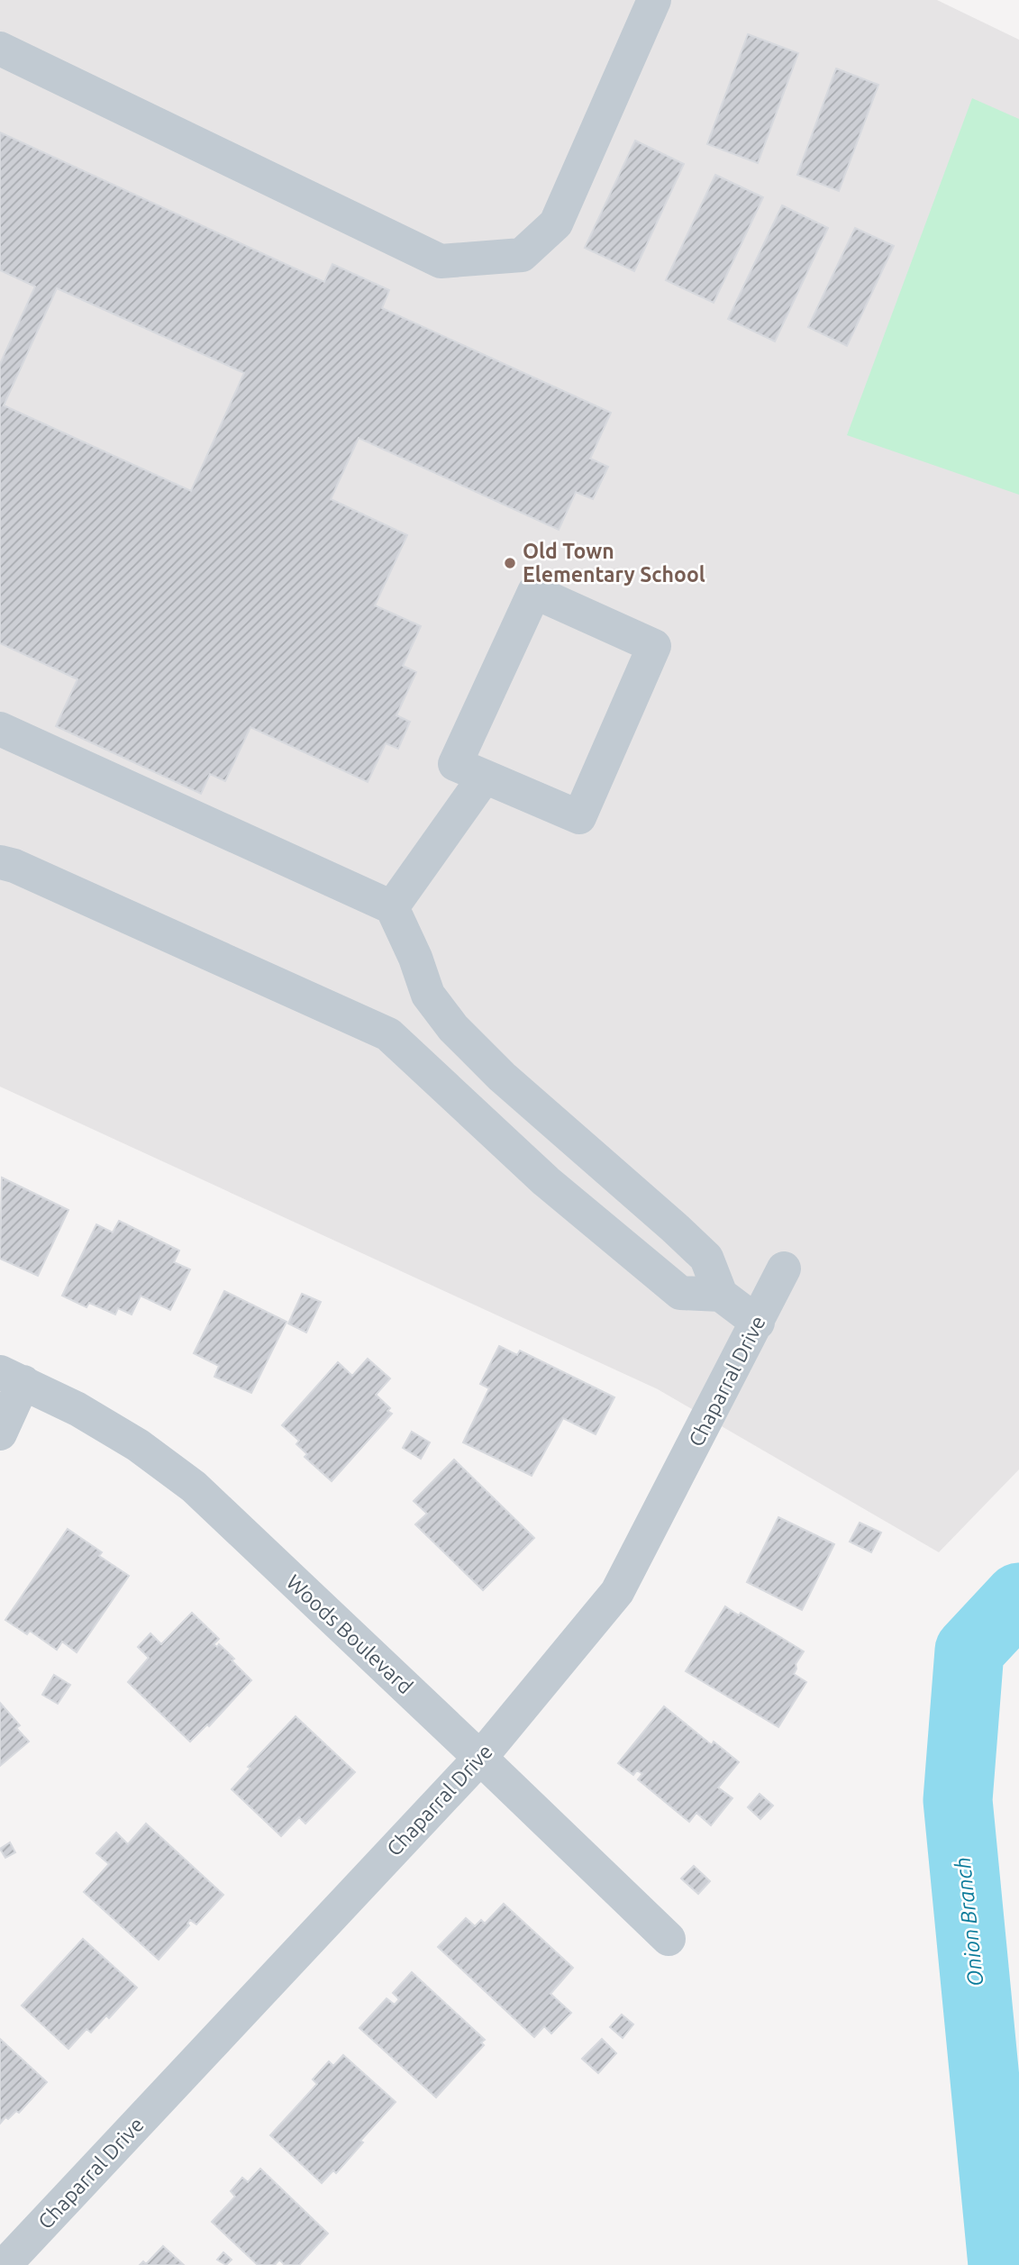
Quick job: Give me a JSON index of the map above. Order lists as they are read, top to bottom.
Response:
{
  "streets": {
    "street": ["Chaparral Drive", "Woods Boulevard"]
  },
  "crossings": [
    ["Chaparral Drive", "Woods Boulevard"]
  ],
  "water": ["Onion Branch"],
  "places": ["Old Town Elementary School"]
}
